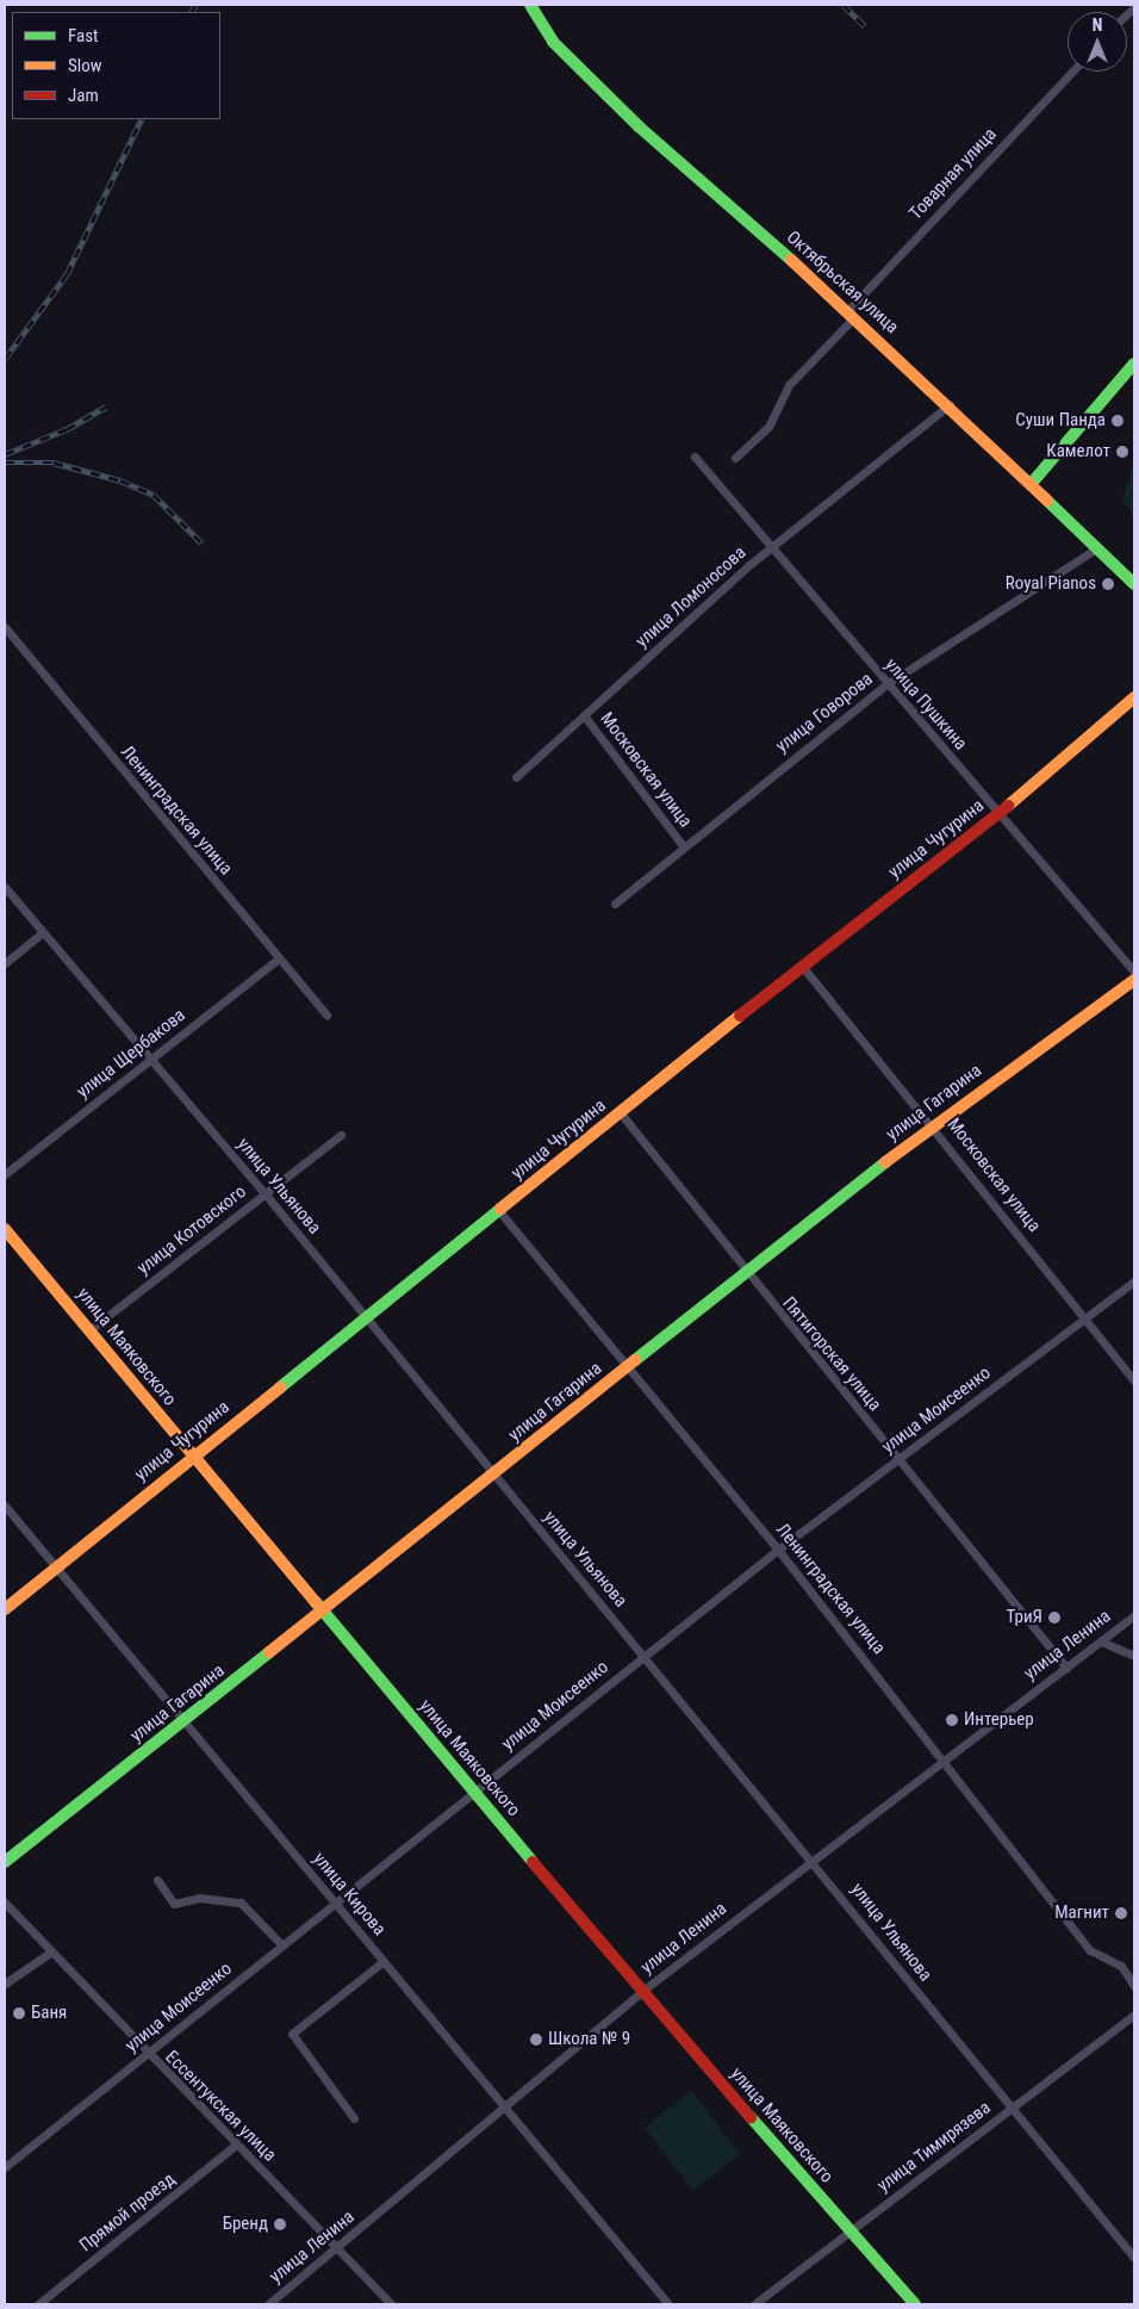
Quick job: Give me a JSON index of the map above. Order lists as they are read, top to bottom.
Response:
{
  "streets": {
    "street": [
      "Товарная улица",
      "Октябрьская улица",
      "улица Ломоносова",
      "улица Пушкина",
      "улица Говорова",
      "Московская улица",
      "Ленинградская улица",
      "улица Чугурина",
      "улица Щербакова",
      "улица Гагарина",
      "улица Ульянова",
      "улица Котовского",
      "улица Маяковского",
      "Пятигорская улица",
      "улица Моисеенко",
      "улица Ленина",
      "улица Кирова",
      "Ессентукская улица",
      "улица Тимирязева",
      "Прямой проезд"
    ]
  },
  "crossings": [
    ["Товарная улица", "Октябрьская улица"],
    ["Октябрьская улица", "улица Ломоносова"],
    ["Октябрьская улица", "улица Говорова"],
    ["улица Ломоносова", "улица Пушкина"],
    ["улица Ломоносова", "Московская улица"],
    ["улица Пушкина", "улица Говорова"],
    ["улица Пушкина", "улица Чугурина"],
    ["улица Говорова", "Московская улица"],
    ["Московская улица", "улица Чугурина"],
    ["Московская улица", "улица Гагарина"],
    ["Московская улица", "улица Моисеенко"],
    ["Ленинградская улица", "улица Чугурина"],
    ["Ленинградская улица", "улица Щербакова"],
    ["Ленинградская улица", "улица Гагарина"],
    ["Ленинградская улица", "улица Моисеенко"],
    ["Ленинградская улица", "улица Ленина"],
    ["улица Чугурина", "улица Ульянова"],
    ["улица Чугурина", "улица Маяковского"],
    ["улица Чугурина", "Пятигорская улица"],
    ["улица Чугурина", "улица Кирова"],
    ["улица Щербакова", "улица Ульянова"],
    ["улица Гагарина", "улица Ульянова"],
    ["улица Гагарина", "улица Маяковского"],
    ["улица Гагарина", "Пятигорская улица"],
    ["улица Гагарина", "улица Кирова"],
    ["улица Ульянова", "улица Котовского"],
    ["улица Ульянова", "улица Моисеенко"],
    ["улица Ульянова", "улица Ленина"],
    ["улица Ульянова", "улица Тимирязева"],
    ["улица Котовского", "улица Маяковского"],
    ["улица Маяковского", "улица Моисеенко"],
    ["улица Маяковского", "улица Ленина"],
    ["улица Маяковского", "улица Тимирязева"],
    ["Пятигорская улица", "улица Моисеенко"],
    ["Пятигорская улица", "улица Ленина"],
    ["улица Моисеенко", "улица Кирова"],
    ["улица Моисеенко", "Ессентукская улица"],
    ["улица Ленина", "улица Кирова"],
    ["улица Ленина", "Ессентукская улица"],
    ["Ессентукская улица", "Прямой проезд"]
  ],
  "places": [
    "Суши Панда",
    "Камелот",
    "Royal Pianos",
    "ТриЯ",
    "Интерьер",
    "Магнит",
    "Баня",
    "Школа № 9",
    "Бренд"
  ],
  "legend": ["Fast", "Slow", "Jam"],
  "north": "top"
}
